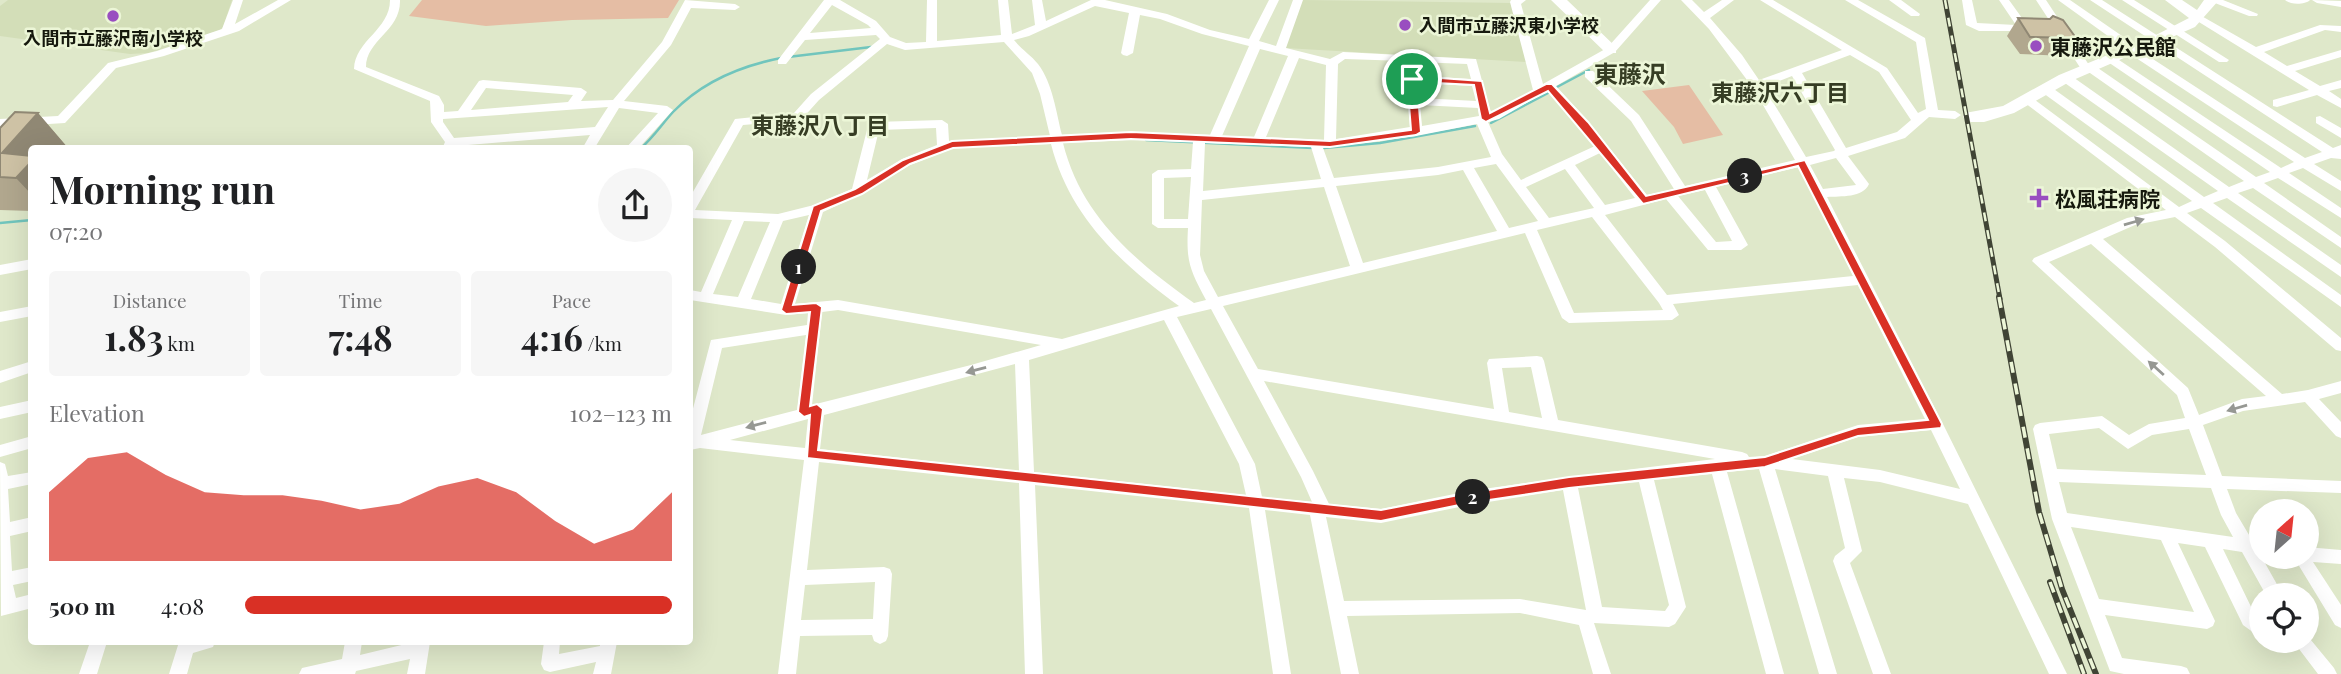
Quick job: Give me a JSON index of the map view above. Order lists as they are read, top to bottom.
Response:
{
  "districts": ["東藤沢", "東藤沢六丁目", "東藤沢八丁目"],
  "places": {
    "other": ["入間市立藤沢南小学校", "入間市立藤沢東小学校", "東藤沢公民館"],
    "health": ["松風荘病院"]
  },
  "north": "top right",
  "page": {
    "heading": ["Morning run", "07:20"],
    "pins": ["3", "1", "2"],
    "stats": [
      ["Distance", "1.83 km"],
      ["Time", "7:48"],
      ["Pace", "4:16 /km"]
    ],
    "chart": ["Elevation", "102–123 m"],
    "list": [
      {
        "name": "500 m",
        "note": "4:08"
      }
    ]
  }
}
